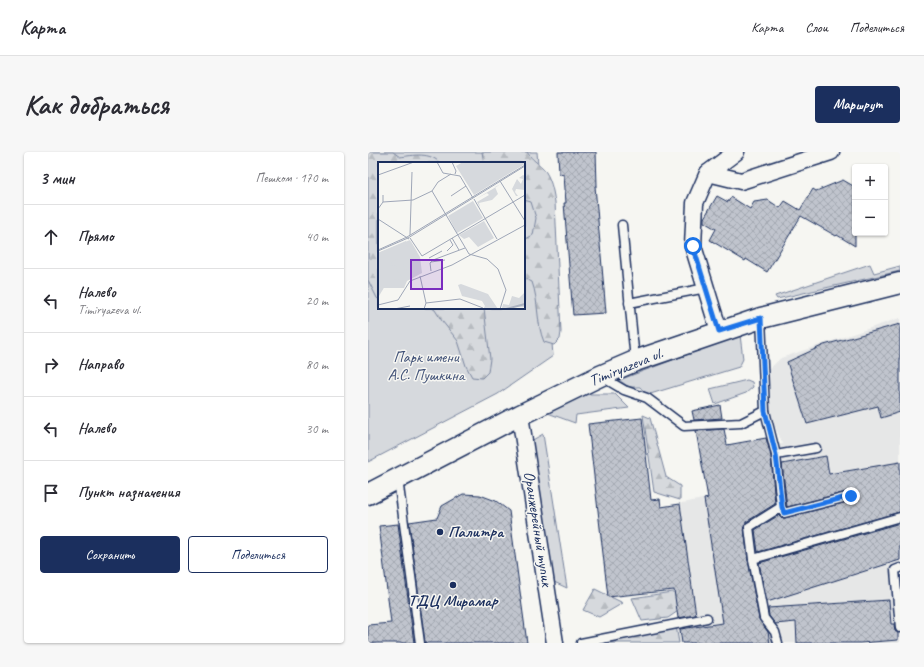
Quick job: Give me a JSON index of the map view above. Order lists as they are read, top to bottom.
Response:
{
  "streets": {
    "street": ["Timiryazeva ul.", "Оранжерейный тупик"]
  },
  "crossings": [
    ["Timiryazeva ul.", "Оранжерейный тупик"]
  ],
  "parks": ["Парк имени А.С. Пушкина"],
  "places": ["Палитра", "ТДЦ Мирамар"],
  "page": {
    "header": "Карта",
    "nav": ["Карта", "Слои", "Поделиться"],
    "buttons": [
      "Маршрут",
      ["Сохранить", "Поделиться"]
    ],
    "title": "Как добраться",
    "heading": ["3 мин", "Пешком · 170 m"],
    "map_buttons": ["+", "−"],
    "list": [
      ["Прямо", "40 m"],
      ["Налево", "Timiryazeva ul.", "20 m"],
      ["Направо", "80 m"],
      ["Налево", "30 m"],
      "Пункт назначения"
    ]
  }
}
